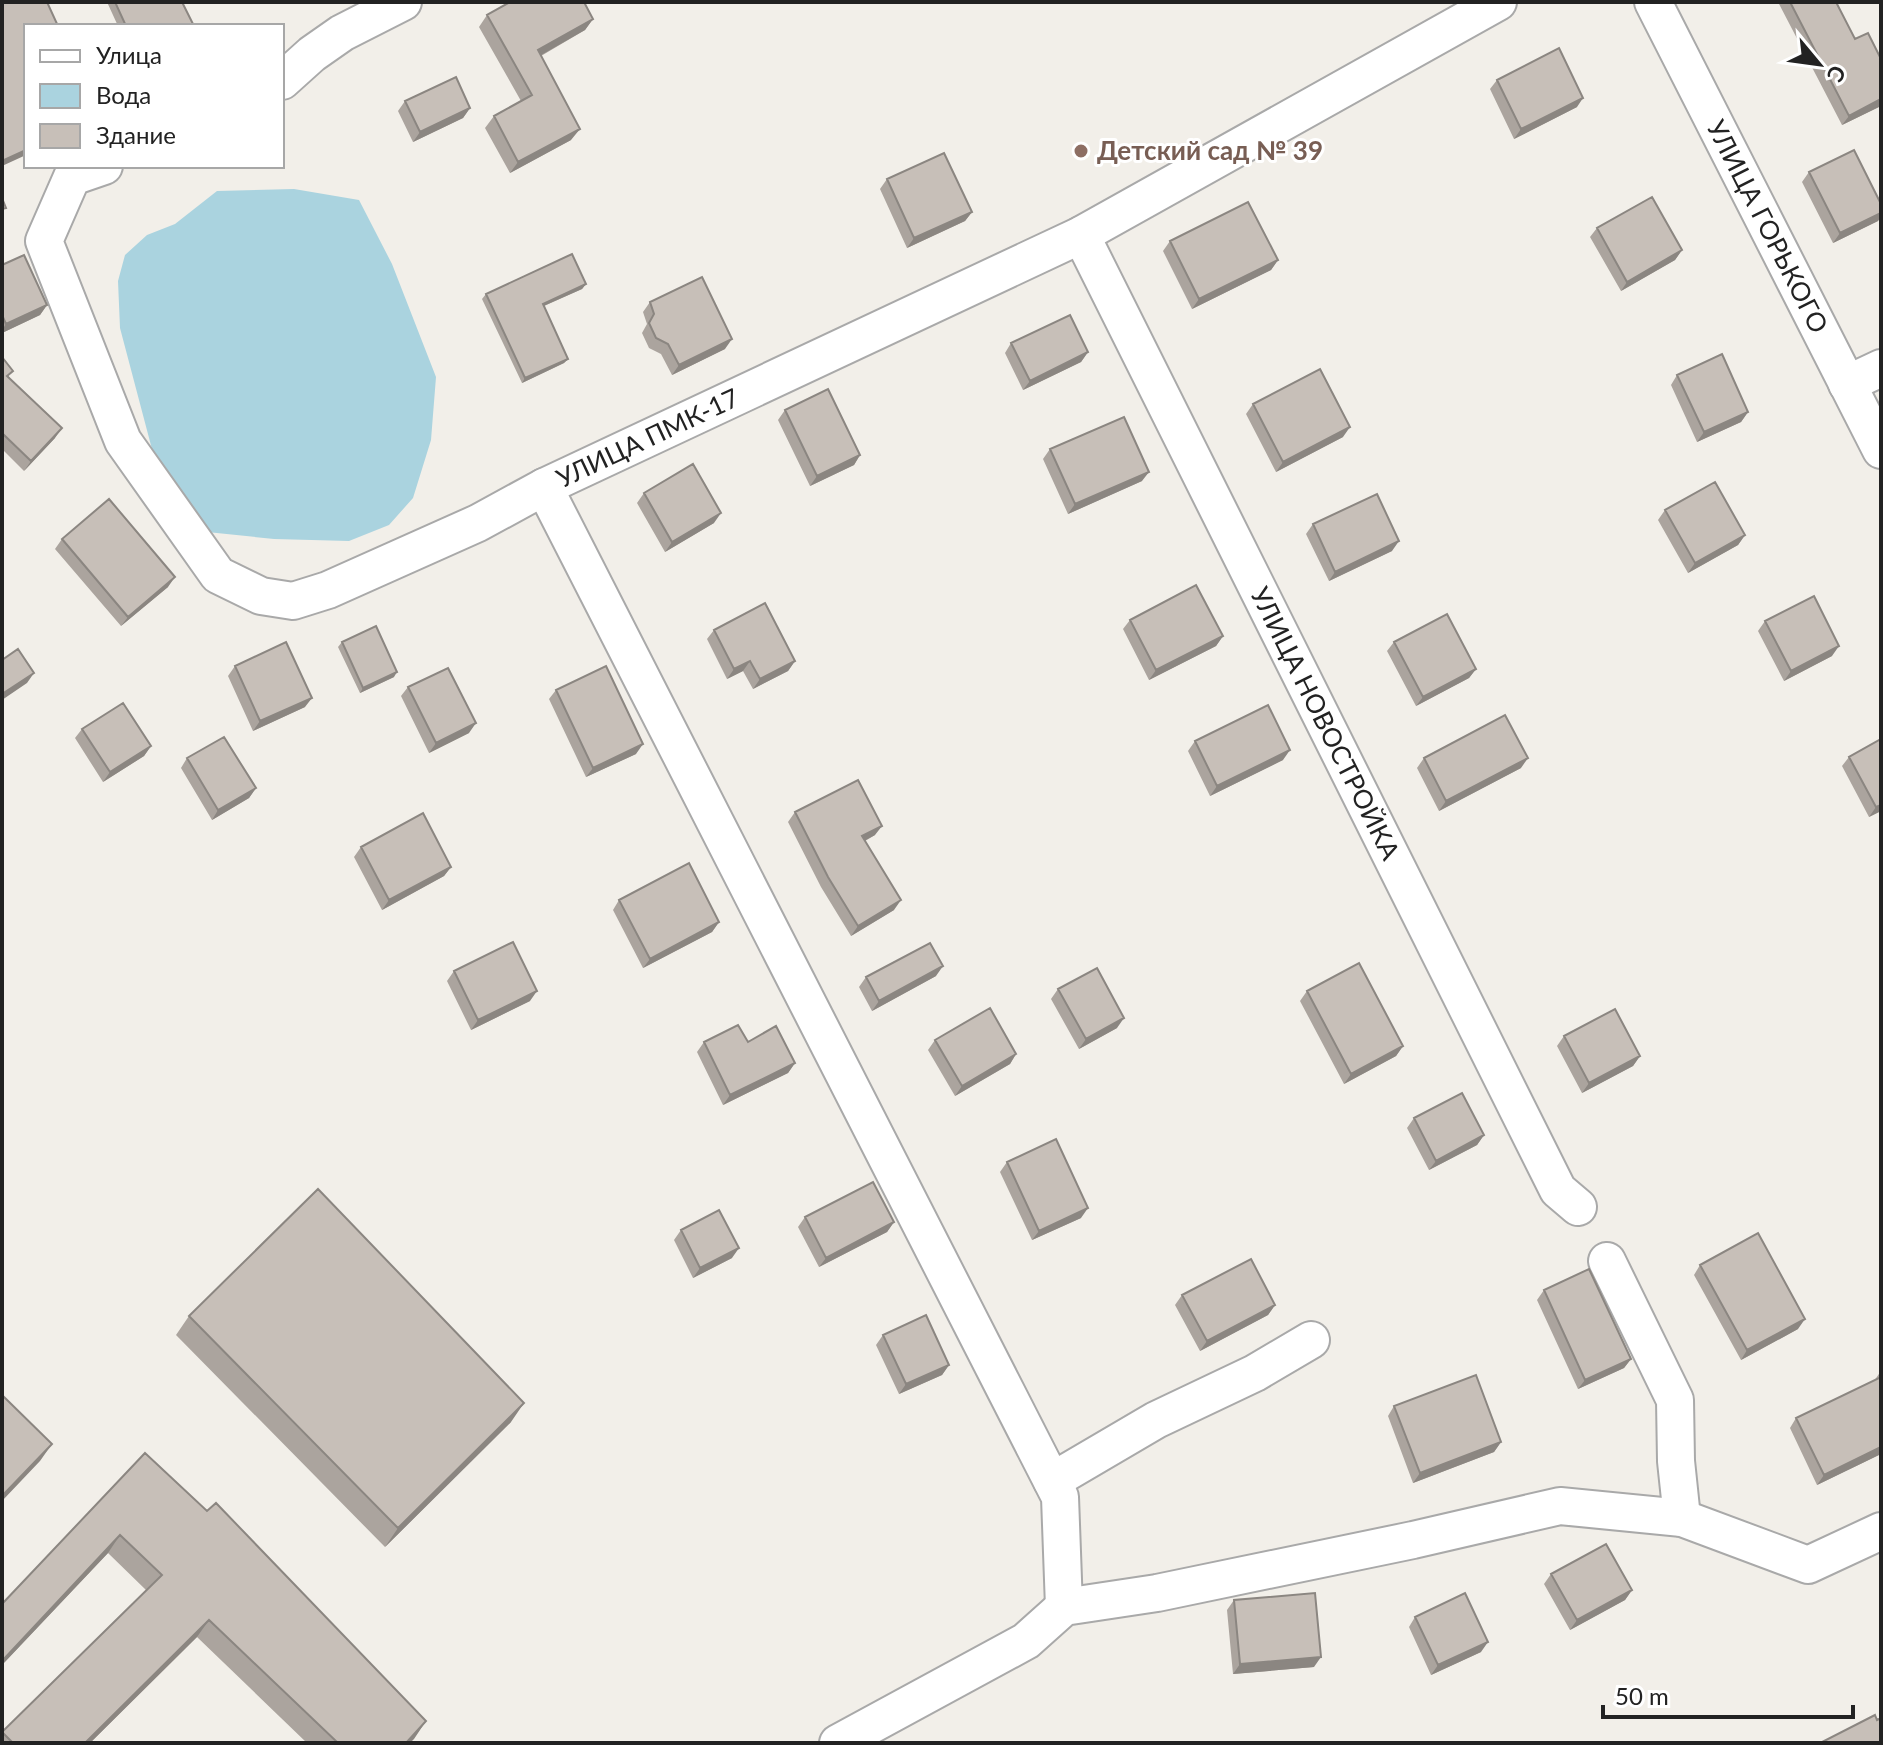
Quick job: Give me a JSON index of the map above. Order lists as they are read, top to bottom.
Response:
{
  "streets": {
    "street": ["УЛИЦА ГОРЬКОГО", "УЛИЦА ПМК-17", "УЛИЦА НОВОСТРОЙКА"]
  },
  "crossings": [
    ["УЛИЦА ПМК-17", "УЛИЦА НОВОСТРОЙКА"]
  ],
  "places": ["Детский сад № 39"],
  "legend": ["Улица", "Вода", "Здание"],
  "scale_bar": "50 m",
  "north": "bottom right"
}
